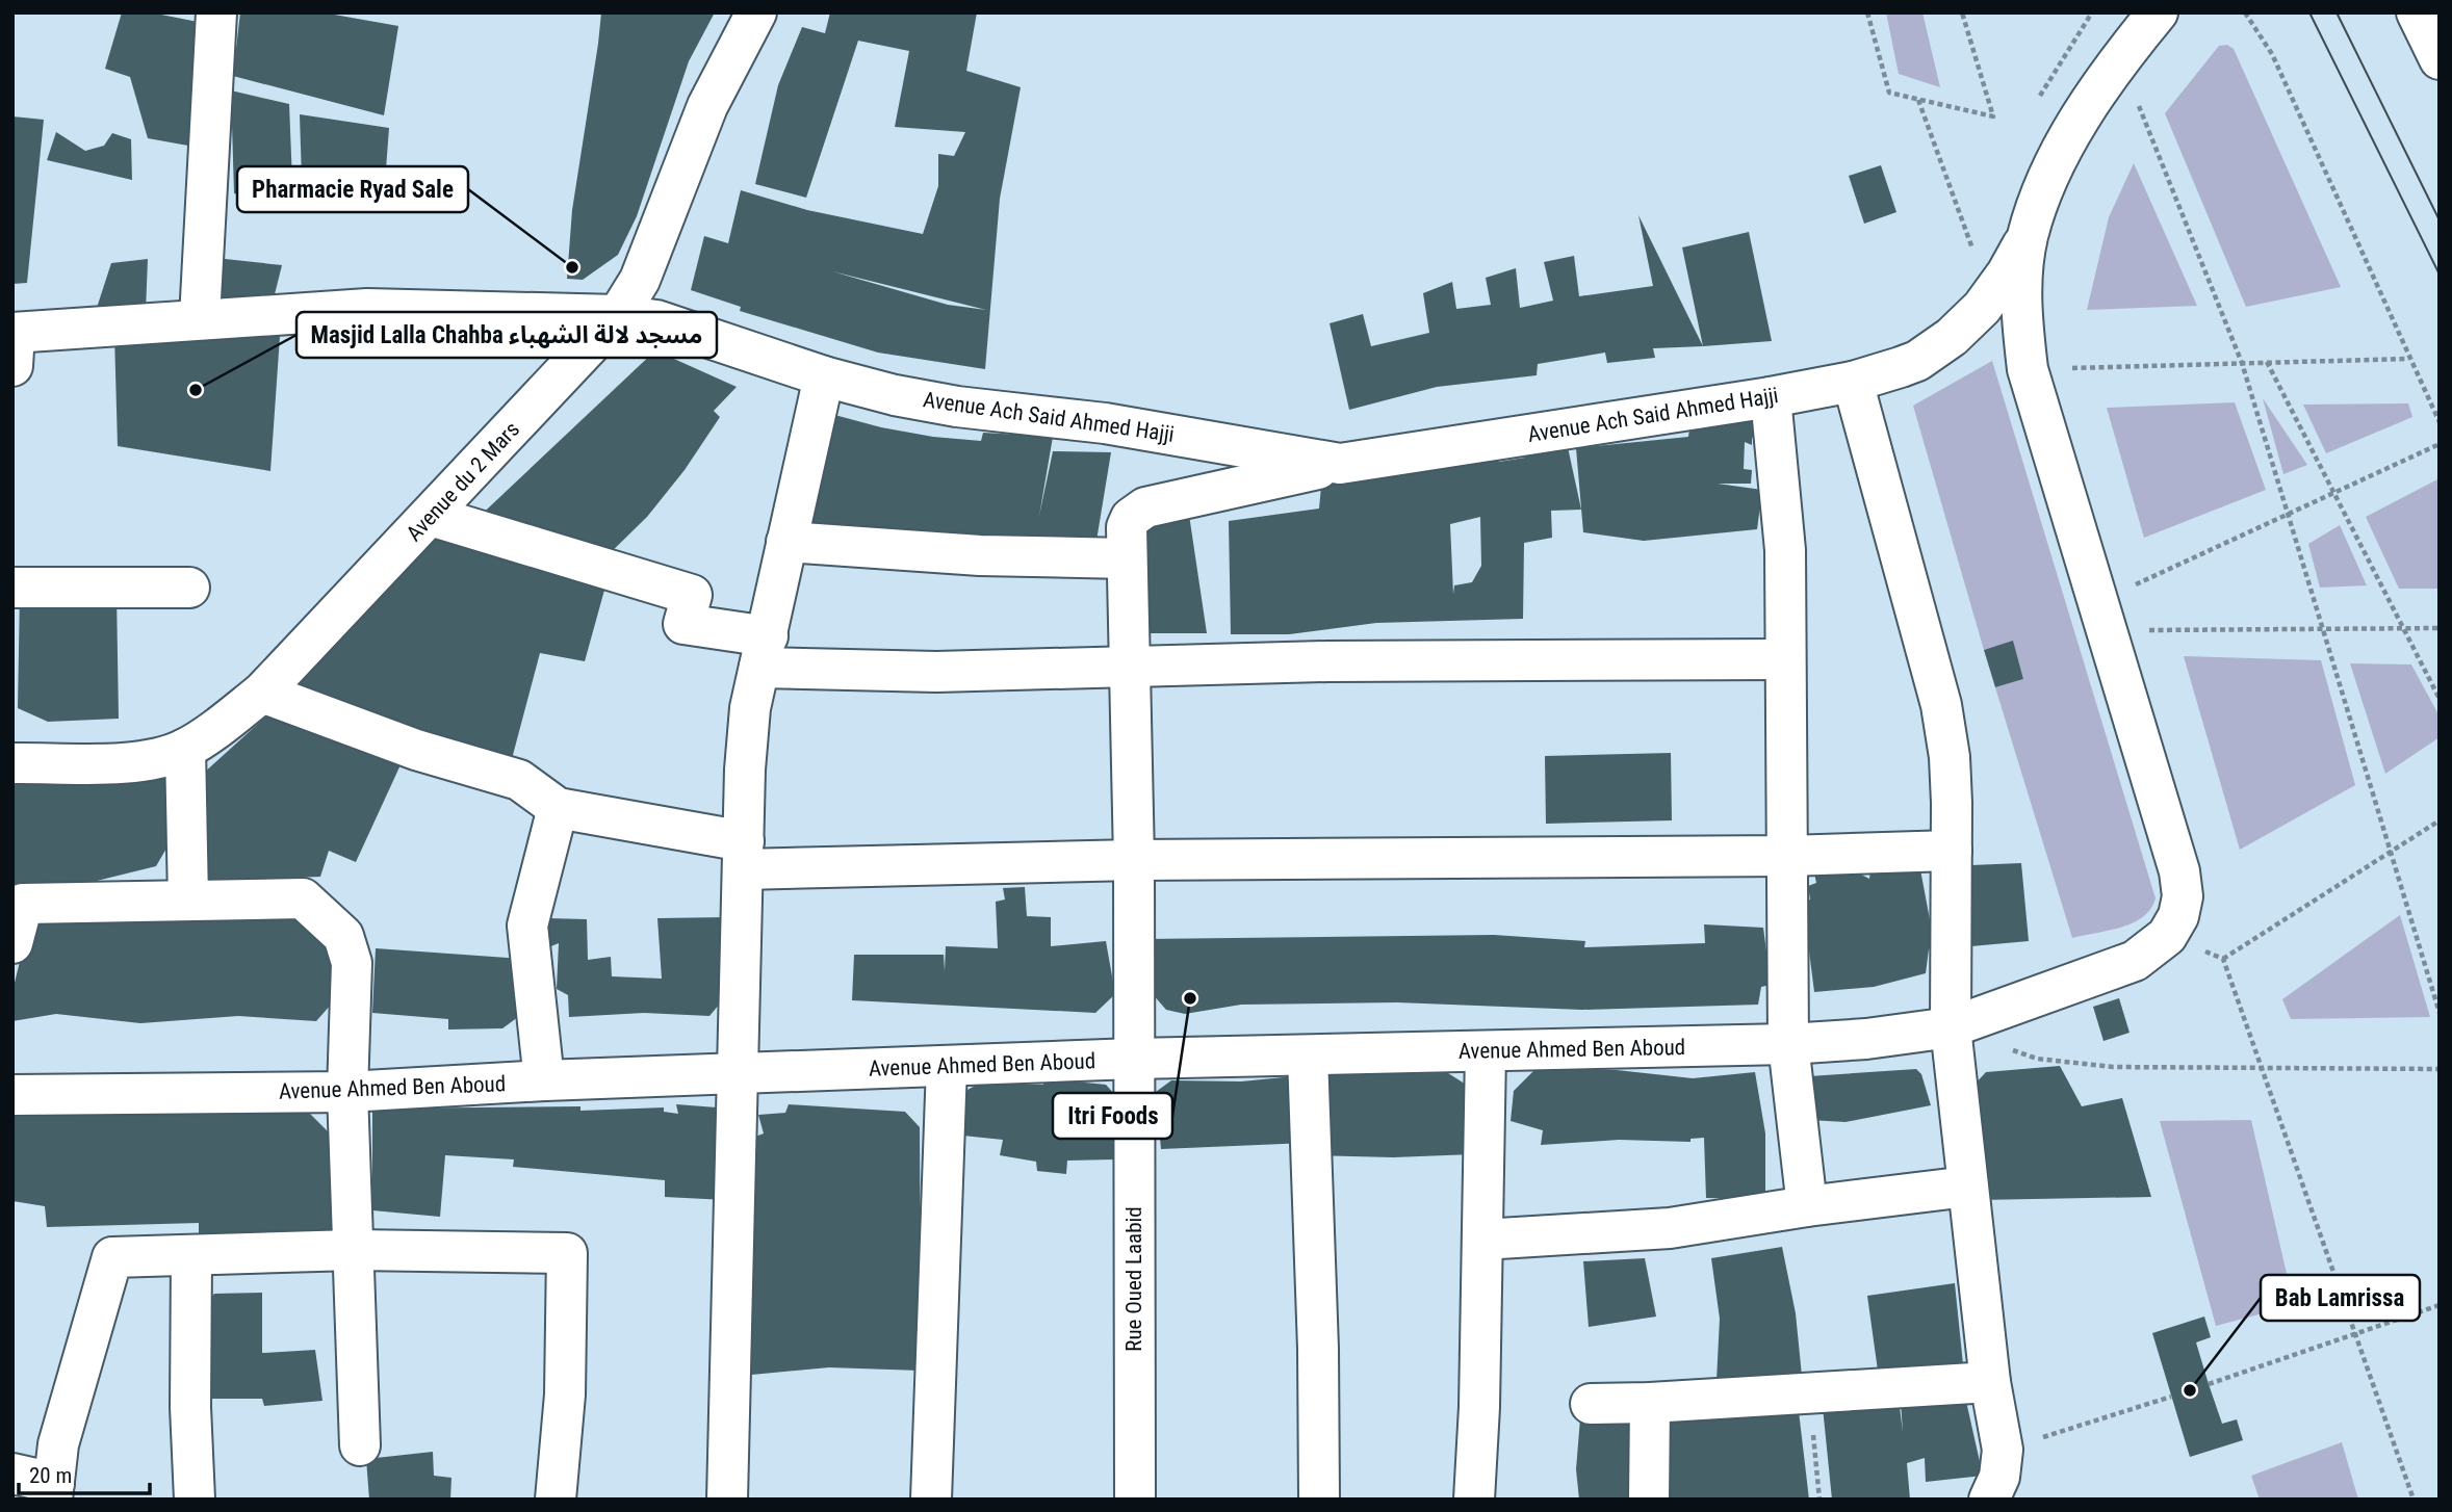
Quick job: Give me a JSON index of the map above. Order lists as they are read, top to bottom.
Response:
{
  "streets": {
    "street": [
      "Avenue Ach Said Ahmed Hajji",
      "Avenue du 2 Mars",
      "Avenue Ahmed Ben Aboud",
      "Rue Oued Laabid"
    ]
  },
  "crossings": [
    ["Avenue Ach Said Ahmed Hajji", "Avenue du 2 Mars"],
    ["Avenue Ach Said Ahmed Hajji", "Avenue Ahmed Ben Aboud"],
    ["Avenue Ach Said Ahmed Hajji", "Rue Oued Laabid"],
    ["Avenue Ahmed Ben Aboud", "Rue Oued Laabid"]
  ],
  "places": [
    "Pharmacie Ryad Sale",
    "Masjid Lalla Chahba مسجد لالة الشهباء",
    "Itri Foods",
    "Bab Lamrissa"
  ],
  "scale_bar": "20 m"
}
